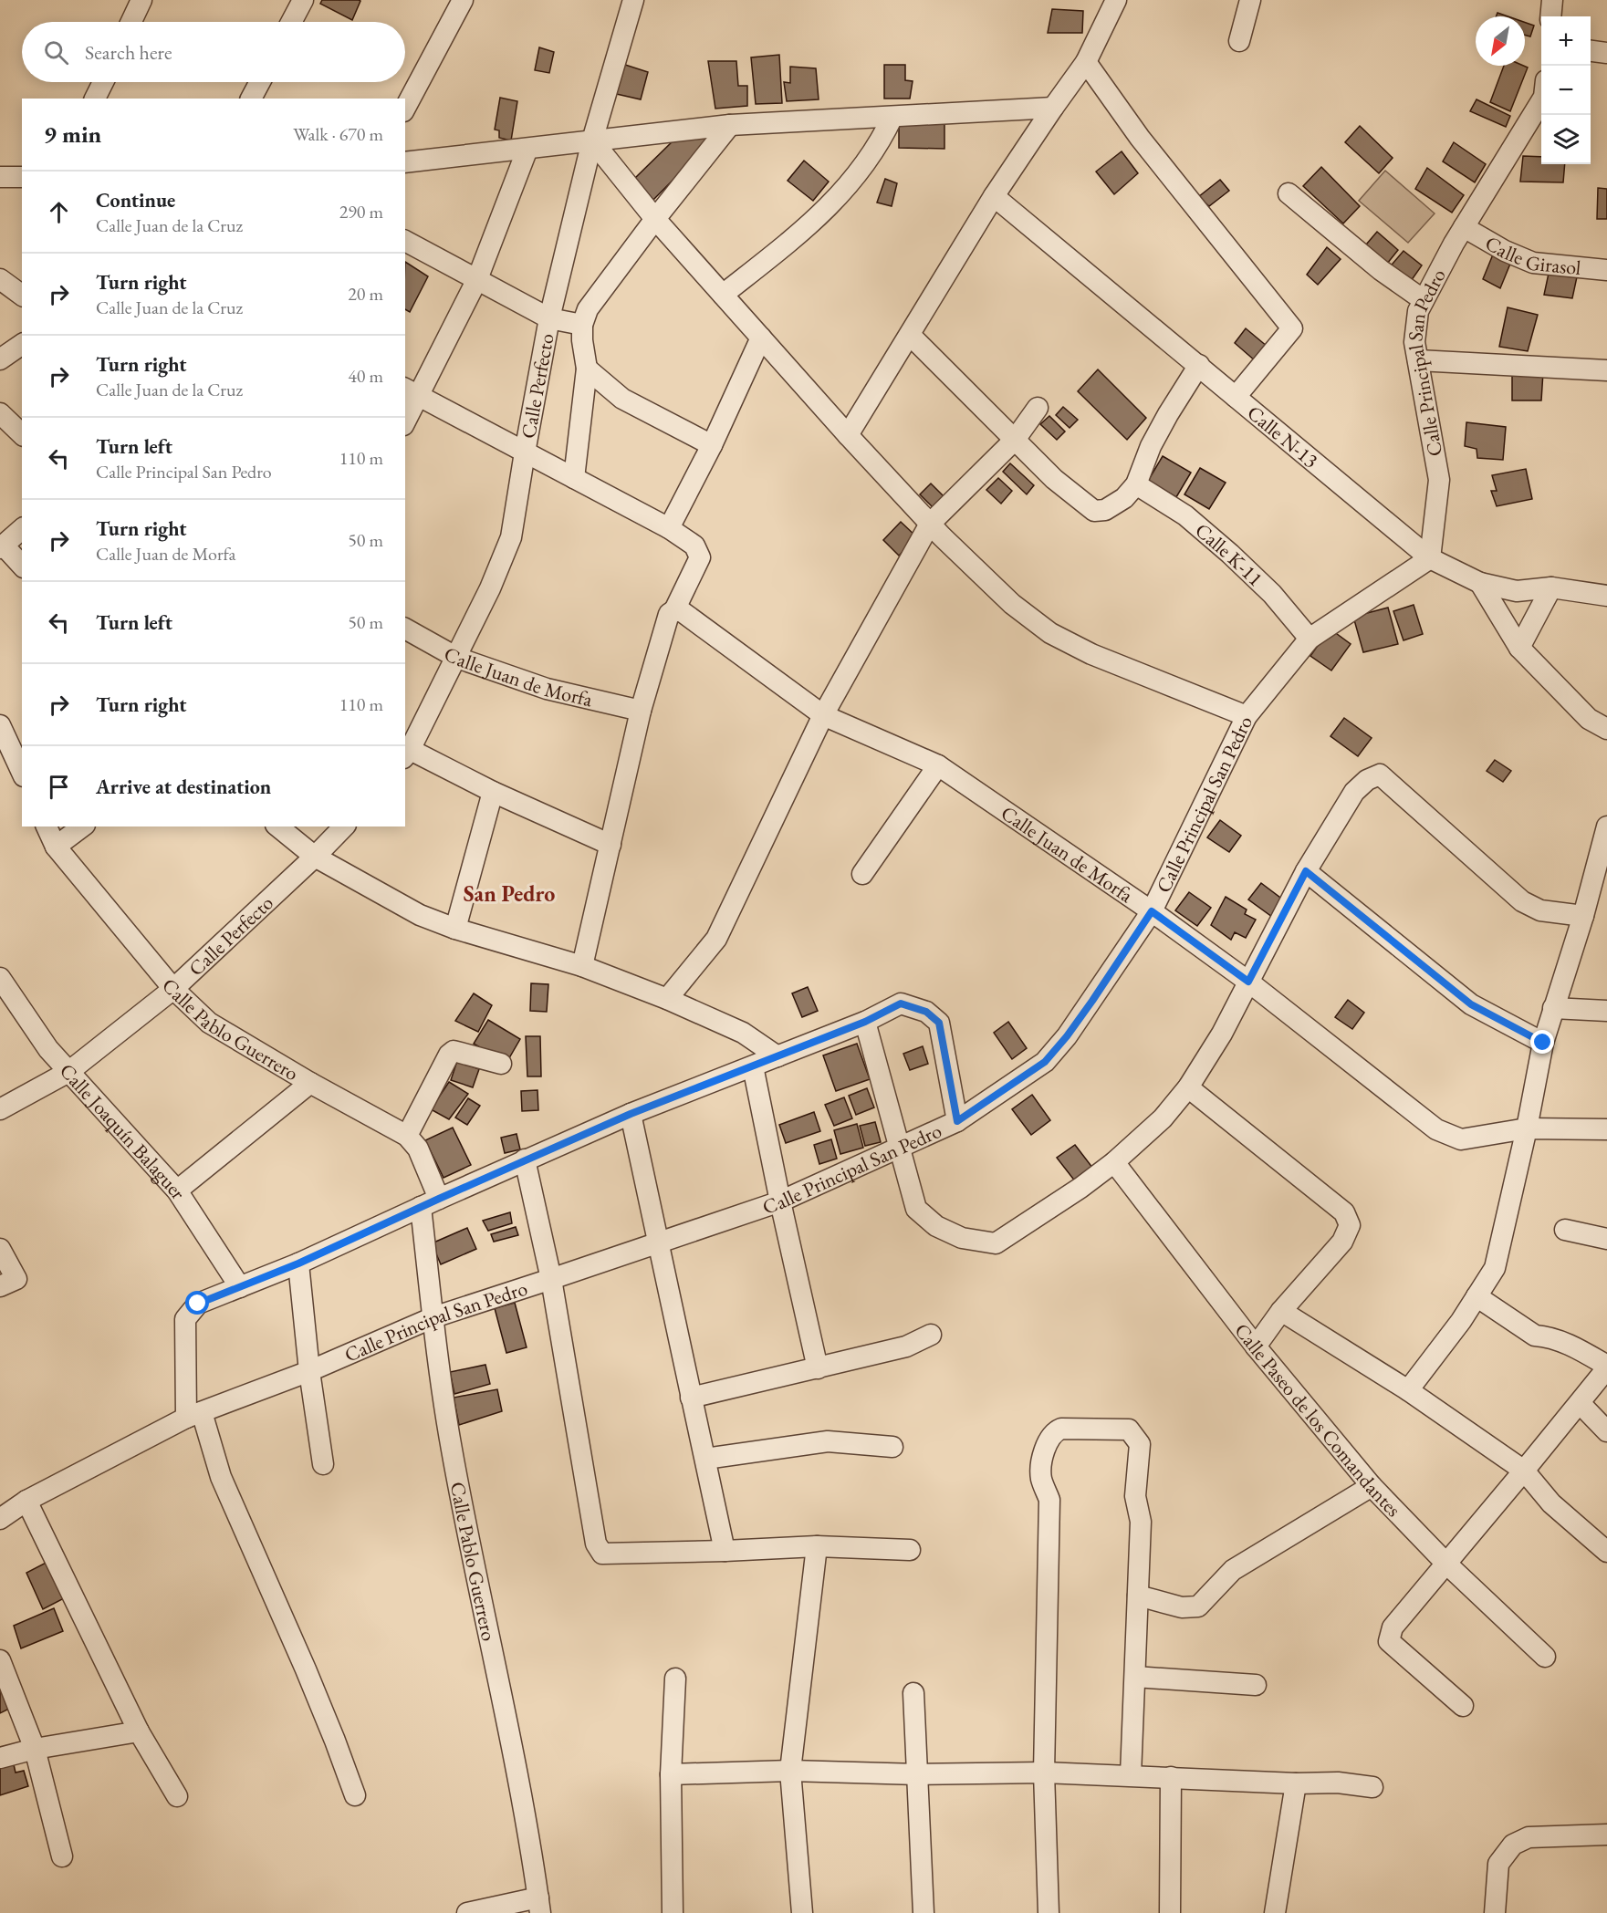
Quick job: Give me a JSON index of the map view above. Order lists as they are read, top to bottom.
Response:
{
  "streets": {
    "street": [
      "Calle Girasol",
      "Calle Principal San Pedro",
      "Calle Perfecto",
      "Calle N-13",
      "Calle K-11",
      "Calle Juan de Morfa",
      "Calle Pablo Guerrero",
      "Calle Joaquín Balaguer",
      "Calle Paseo de los Comandantes"
    ]
  },
  "crossings": [
    ["Calle Girasol", "Calle Principal San Pedro"],
    ["Calle Principal San Pedro", "Calle N-13"],
    ["Calle Principal San Pedro", "Calle K-11"],
    ["Calle Principal San Pedro", "Calle Juan de Morfa"],
    ["Calle Principal San Pedro", "Calle Pablo Guerrero"],
    ["Calle Perfecto", "Calle Juan de Morfa"],
    ["Calle Perfecto", "Calle Pablo Guerrero"],
    ["Calle Perfecto", "Calle Joaquín Balaguer"]
  ],
  "districts": ["San Pedro"],
  "north": "bottom left",
  "page": {
    "map_buttons": ["+", "−"],
    "search": "Search here",
    "heading": ["9 min", "Walk · 670 m"],
    "list": [
      ["Continue", "Calle Juan de la Cruz", "290 m"],
      ["Turn right", "Calle Juan de la Cruz", "20 m"],
      ["Turn right", "Calle Juan de la Cruz", "40 m"],
      ["Turn left", "Calle Principal San Pedro", "110 m"],
      ["Turn right", "Calle Juan de Morfa", "50 m"],
      ["Turn left", "50 m"],
      ["Turn right", "110 m"],
      "Arrive at destination"
    ]
  }
}
